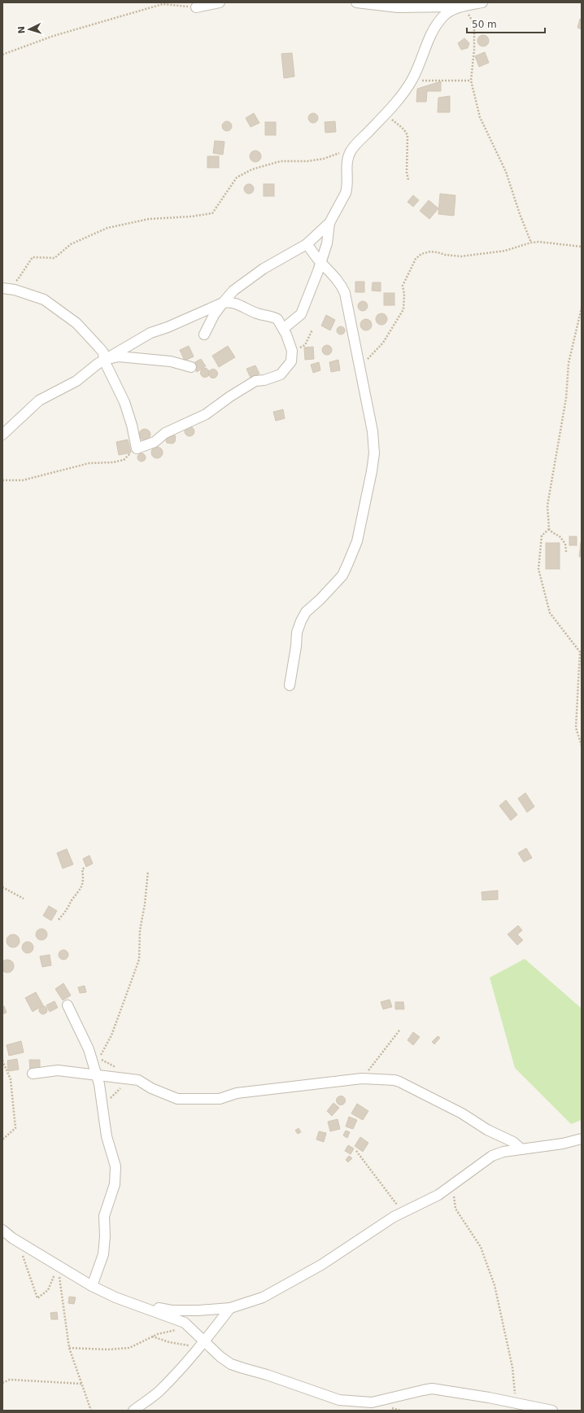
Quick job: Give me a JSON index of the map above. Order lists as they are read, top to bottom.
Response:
{
  "scale_bar": "50 m",
  "north": "left"
}
